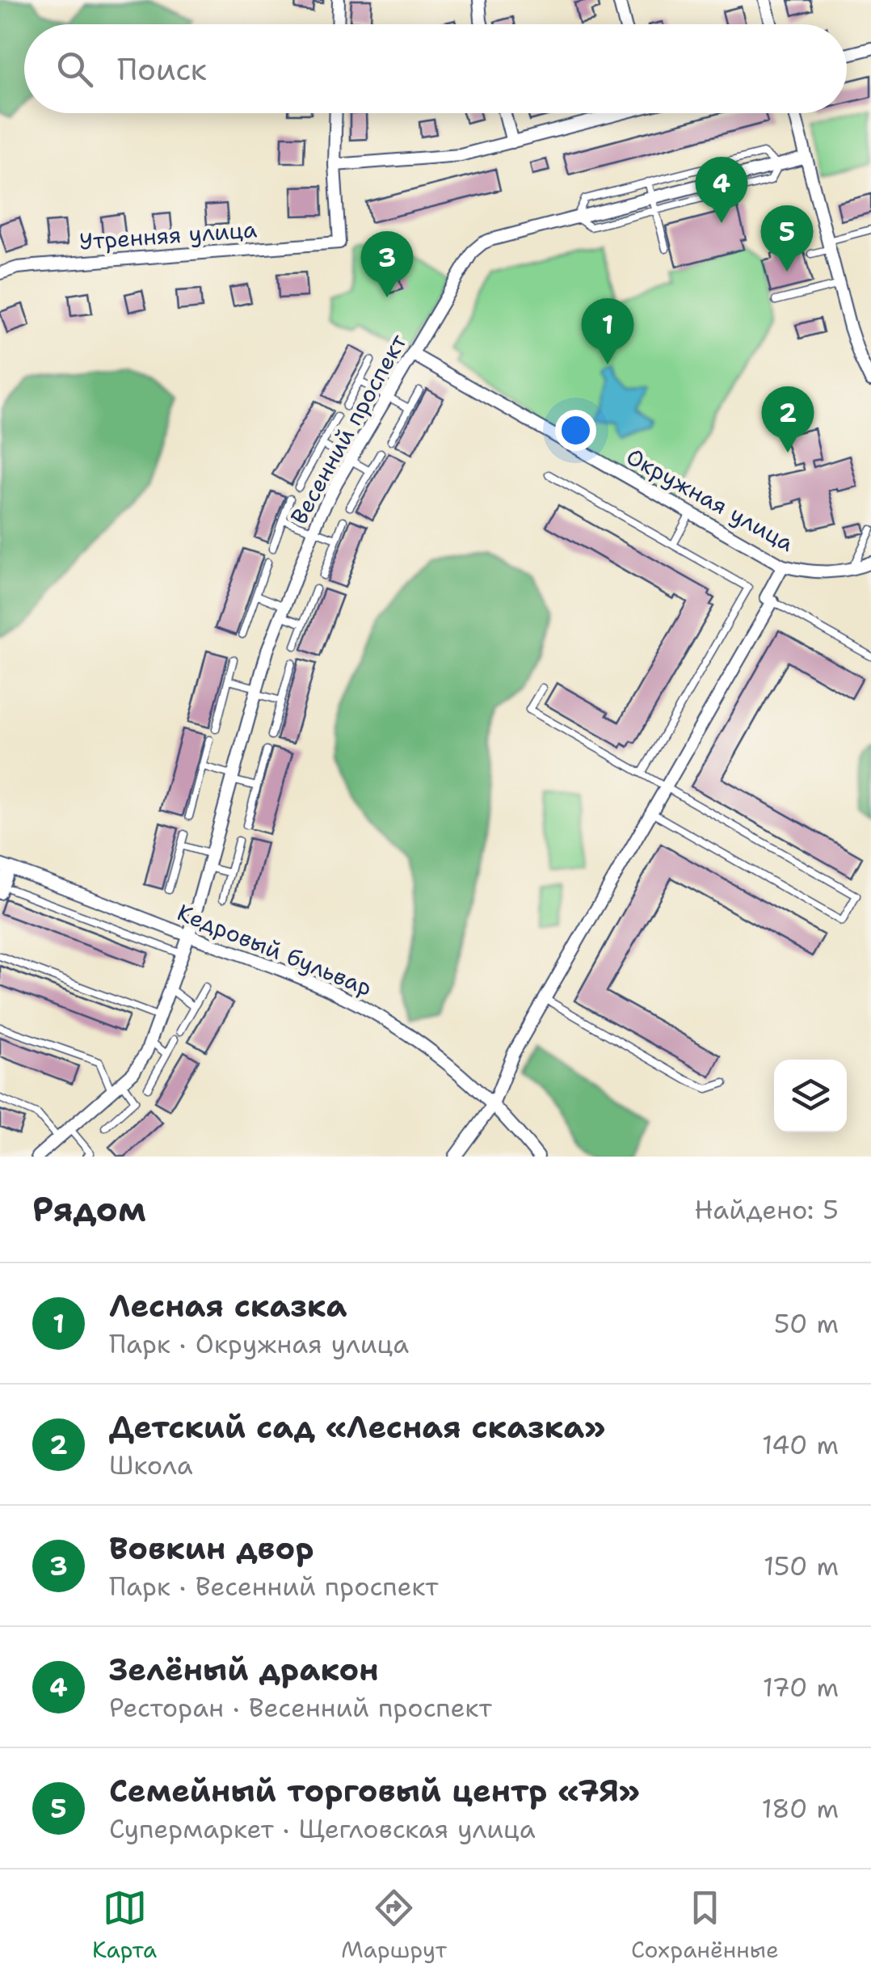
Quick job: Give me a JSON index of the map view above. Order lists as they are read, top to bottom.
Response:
{
  "streets": {
    "street": [
      "Утренняя улица",
      "Весенний проспект",
      "Окружная улица",
      "Кедровый бульвар"
    ]
  },
  "crossings": [
    ["Весенний проспект", "Окружная улица"],
    ["Весенний проспект", "Кедровый бульвар"]
  ],
  "page": {
    "search": "Поиск",
    "pins": [
      "4",
      "5",
      "3",
      "1",
      "2"
    ],
    "heading": ["Рядом", "Найдено: 5"],
    "list": [
      {
        "mark": "1",
        "name": "Лесная сказка",
        "note": "Парк · Окружная улица",
        "value": "50 m"
      },
      {
        "mark": "2",
        "name": "Детский сад «Лесная сказка»",
        "note": "Школа",
        "value": "140 m"
      },
      {
        "mark": "3",
        "name": "Вовкин двор",
        "note": "Парк · Весенний проспект",
        "value": "150 m"
      },
      {
        "mark": "4",
        "name": "Зелёный дракон",
        "note": "Ресторан · Весенний проспект",
        "value": "170 m"
      },
      {
        "mark": "5",
        "name": "Семейный торговый центр «7Я»",
        "note": "Супермаркет · Щегловская улица",
        "value": "180 m"
      }
    ],
    "nav": ["Карта", "Маршрут", "Сохранённые"]
  }
}
